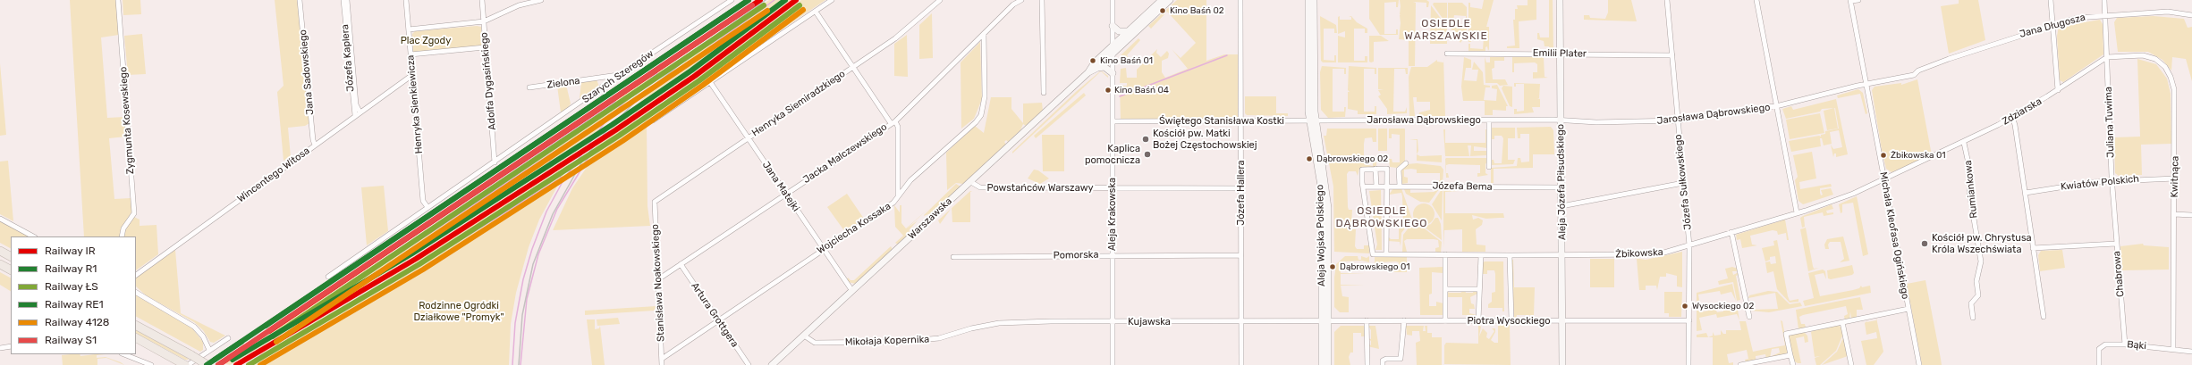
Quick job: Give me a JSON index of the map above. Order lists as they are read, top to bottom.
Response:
{
  "streets": {
    "street": [
      "Jana Długosza",
      "Emilii Plater",
      "Józefa Kaplera",
      "Jana Sadowskiego",
      "Szarych Szeregów",
      "Adolfa Dygasińskiego",
      "Zielona",
      "Henryka Siemiradzkiego",
      "Henryka Sienkiewicza",
      "Zdziarska",
      "Jarosława Dąbrowskiego",
      "Zygmunta Kosewskiego",
      "Świętego Stanisława Kostki",
      "Juliana Tuwima",
      "Jacka Malczewskiego",
      "Wincentego Witosa",
      "Kwitnąca",
      "Aleja Józefa Piłsudskiego",
      "Józefa Sułkowskiego",
      "Kwiatów Polskich",
      "Jana Matejki",
      "Józefa Bema",
      "Powstańców Warszawy",
      "Rumiankowa",
      "Józefa Hallera",
      "Aleja Krakowska",
      "Warszawska",
      "Wojciecha Kossaka",
      "Aleja Wojska Polskiego",
      "Michała Kleofasa Ogińskiego",
      "Żbikowska",
      "Pomorska",
      "Chabrowa",
      "Stanisława Noakowskiego",
      "Artura Grottgera",
      "Piotra Wysockiego",
      "Kujawska",
      "Mikołaja Kopernika",
      "Bąki"
    ]
  },
  "crossings": [
    ["Jana Długosza", "Jarosława Dąbrowskiego"],
    ["Jana Długosza", "Juliana Tuwima"],
    ["Emilii Plater", "Aleja Józefa Piłsudskiego"],
    ["Emilii Plater", "Józefa Sułkowskiego"],
    ["Józefa Kaplera", "Wincentego Witosa"],
    ["Jana Sadowskiego", "Wincentego Witosa"],
    ["Szarych Szeregów", "Adolfa Dygasińskiego"],
    ["Szarych Szeregów", "Zielona"],
    ["Szarych Szeregów", "Henryka Sienkiewicza"],
    ["Henryka Siemiradzkiego", "Jana Matejki"],
    ["Henryka Siemiradzkiego", "Stanisława Noakowskiego"],
    ["Henryka Sienkiewicza", "Wincentego Witosa"],
    ["Zdziarska", "Juliana Tuwima"],
    ["Zdziarska", "Kwitnąca"],
    ["Zdziarska", "Rumiankowa"],
    ["Zdziarska", "Żbikowska"],
    ["Jarosława Dąbrowskiego", "Świętego Stanisława Kostki"],
    ["Jarosława Dąbrowskiego", "Aleja Józefa Piłsudskiego"],
    ["Jarosława Dąbrowskiego", "Józefa Sułkowskiego"],
    ["Jarosława Dąbrowskiego", "Aleja Wojska Polskiego"],
    ["Jarosława Dąbrowskiego", "Michała Kleofasa Ogińskiego"],
    ["Świętego Stanisława Kostki", "Józefa Hallera"],
    ["Świętego Stanisława Kostki", "Aleja Krakowska"],
    ["Świętego Stanisława Kostki", "Aleja Wojska Polskiego"],
    ["Juliana Tuwima", "Kwitnąca"],
    ["Juliana Tuwima", "Kwiatów Polskich"],
    ["Juliana Tuwima", "Chabrowa"],
    ["Jacka Malczewskiego", "Jana Matejki"],
    ["Jacka Malczewskiego", "Wojciecha Kossaka"],
    ["Jacka Malczewskiego", "Stanisława Noakowskiego"],
    ["Jacka Malczewskiego", "Artura Grottgera"],
    ["Kwitnąca", "Kwiatów Polskich"],
    ["Kwitnąca", "Bąki"],
    ["Aleja Józefa Piłsudskiego", "Józefa Bema"],
    ["Aleja Józefa Piłsudskiego", "Żbikowska"],
    ["Aleja Józefa Piłsudskiego", "Piotra Wysockiego"],
    ["Józefa Sułkowskiego", "Żbikowska"],
    ["Józefa Sułkowskiego", "Piotra Wysockiego"],
    ["Jana Matejki", "Warszawska"],
    ["Jana Matejki", "Wojciecha Kossaka"],
    ["Józefa Bema", "Żbikowska"],
    ["Powstańców Warszawy", "Józefa Hallera"],
    ["Powstańców Warszawy", "Aleja Krakowska"],
    ["Powstańców Warszawy", "Warszawska"],
    ["Józefa Hallera", "Pomorska"],
    ["Józefa Hallera", "Kujawska"],
    ["Aleja Krakowska", "Warszawska"],
    ["Aleja Krakowska", "Pomorska"],
    ["Aleja Krakowska", "Kujawska"],
    ["Warszawska", "Mikołaja Kopernika"],
    ["Wojciecha Kossaka", "Stanisława Noakowskiego"],
    ["Wojciecha Kossaka", "Artura Grottgera"],
    ["Aleja Wojska Polskiego", "Piotra Wysockiego"],
    ["Aleja Wojska Polskiego", "Kujawska"],
    ["Michała Kleofasa Ogińskiego", "Żbikowska"],
    ["Chabrowa", "Bąki"],
    ["Piotra Wysockiego", "Kujawska"],
    ["Kujawska", "Mikołaja Kopernika"]
  ],
  "districts": ["OSIEDLE WARSZAWSKIE", "OSIEDLE DĄBROWSKIEGO"],
  "parks": ["Plac Zgody", "Rodzinne Ogródki Działkowe \"Promyk\""],
  "places": [
    "Kino Baśń 02",
    "Kino Baśń 01",
    "Kino Baśń 04",
    "Kościół pw. Matki Bożej Częstochowskiej",
    "Kaplica pomocnicza",
    "Żbikowska 01",
    "Dąbrowskiego 02",
    "Kościół pw. Chrystusa Króla Wszechświata",
    "Dąbrowskiego 01",
    "Wysockiego 02"
  ],
  "lines": [
    "rail line IR",
    "rail line R1",
    "rail line RE1",
    "rail line ŁS",
    "rail line S1",
    "rail line 4128"
  ],
  "legend": [
    "Railway IR",
    "Railway R1",
    "Railway ŁS",
    "Railway RE1",
    "Railway 4128",
    "Railway S1"
  ]
}
